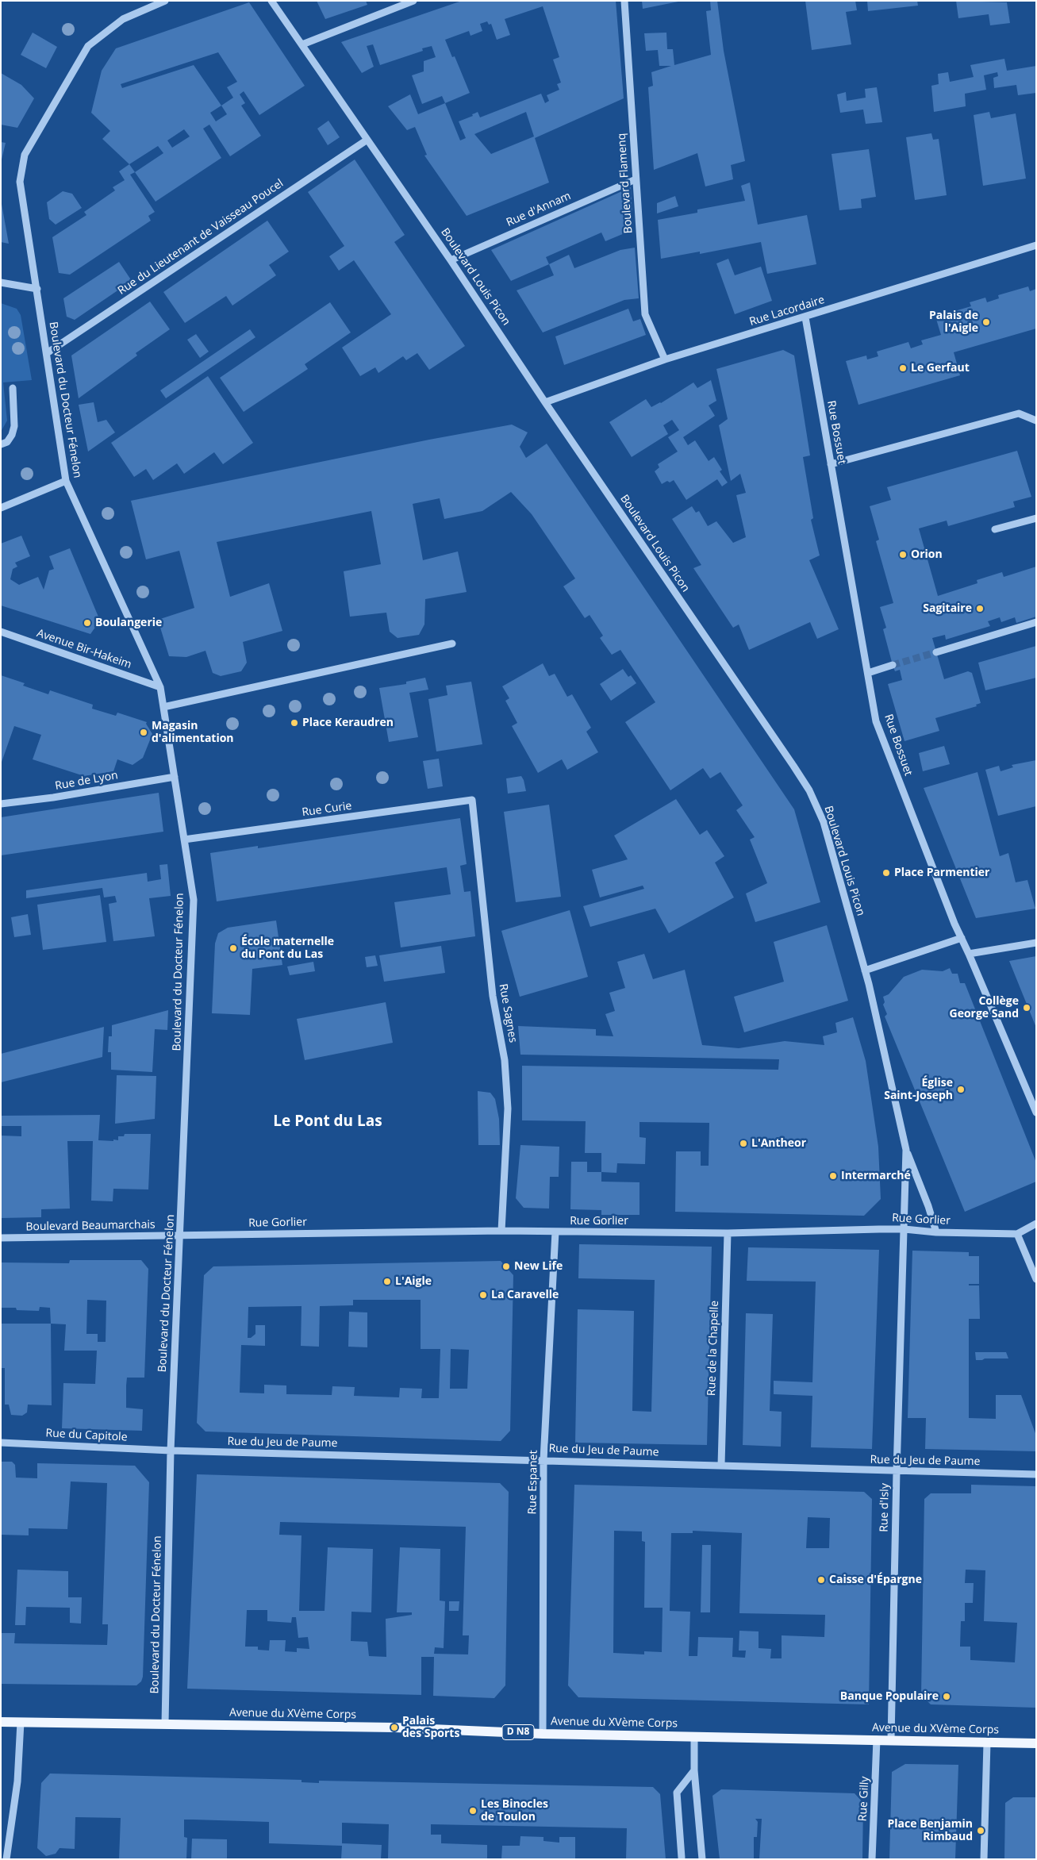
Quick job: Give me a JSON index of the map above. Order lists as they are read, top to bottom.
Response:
{
  "streets": {
    "main road": ["Avenue du XVème Corps", "D N8"],
    "street": [
      "Boulevard Flamenq",
      "Rue d'Annam",
      "Rue du Lieutenant de Vaisseau Poucel",
      "Boulevard Louis Picon",
      "Rue Lacordaire",
      "Boulevard du Docteur Fénelon",
      "Rue Bossuet",
      "Avenue Bir-Hakeim",
      "Rue de Lyon",
      "Rue Curie",
      "Rue Sagnes",
      "Rue Gorlier",
      "Boulevard Beaumarchais",
      "Rue de la Chapelle",
      "Rue du Capitole",
      "Rue du Jeu de Paume",
      "Rue Espanet",
      "Rue d'Isly",
      "Rue Gilly"
    ]
  },
  "crossings": [
    ["Boulevard Flamenq", "Rue d'Annam"],
    ["Boulevard Flamenq", "Rue Lacordaire"],
    ["Rue d'Annam", "Boulevard Louis Picon"],
    ["Rue du Lieutenant de Vaisseau Poucel", "Boulevard Louis Picon"],
    ["Rue du Lieutenant de Vaisseau Poucel", "Boulevard du Docteur Fénelon"],
    ["Boulevard Louis Picon", "Rue Lacordaire"],
    ["Boulevard Louis Picon", "Rue Gorlier"],
    ["Boulevard Louis Picon", "Rue d'Isly"],
    ["Rue Lacordaire", "Rue Bossuet"],
    ["Boulevard du Docteur Fénelon", "Avenue Bir-Hakeim"],
    ["Boulevard du Docteur Fénelon", "Rue de Lyon"],
    ["Boulevard du Docteur Fénelon", "Rue Curie"],
    ["Boulevard du Docteur Fénelon", "Rue Gorlier"],
    ["Boulevard du Docteur Fénelon", "Boulevard Beaumarchais"],
    ["Boulevard du Docteur Fénelon", "Rue du Capitole"],
    ["Boulevard du Docteur Fénelon", "Rue du Jeu de Paume"],
    ["Boulevard du Docteur Fénelon", "Avenue du XVème Corps"],
    ["Rue Curie", "Rue Sagnes"],
    ["Rue Sagnes", "Rue Gorlier"],
    ["Rue Gorlier", "Boulevard Beaumarchais"],
    ["Rue Gorlier", "Rue de la Chapelle"],
    ["Rue Gorlier", "Rue Espanet"],
    ["Rue Gorlier", "Rue d'Isly"],
    ["Rue de la Chapelle", "Rue du Jeu de Paume"],
    ["Rue du Capitole", "Rue du Jeu de Paume"],
    ["Rue du Jeu de Paume", "Rue Espanet"],
    ["Rue du Jeu de Paume", "Rue d'Isly"],
    ["Rue Espanet", "Avenue du XVème Corps"],
    ["Rue d'Isly", "Avenue du XVème Corps"],
    ["Avenue du XVème Corps", "Rue Gilly"]
  ],
  "districts": ["Le Pont du Las"],
  "places": [
    "Palais de l'Aigle",
    "Le Gerfaut",
    "Orion",
    "Sagitaire",
    "Boulangerie",
    "Place Keraudren",
    "Magasin d'alimentation",
    "Place Parmentier",
    "École maternelle du Pont du Las",
    "Collège George Sand",
    "Église Saint-Joseph",
    "L'Antheor",
    "Intermarché",
    "New Life",
    "L'Aigle",
    "La Caravelle",
    "Caisse d'Épargne",
    "Banque Populaire",
    "Palais des Sports",
    "Les Binocles de Toulon",
    "Place Benjamin Rimbaud"
  ]
}
